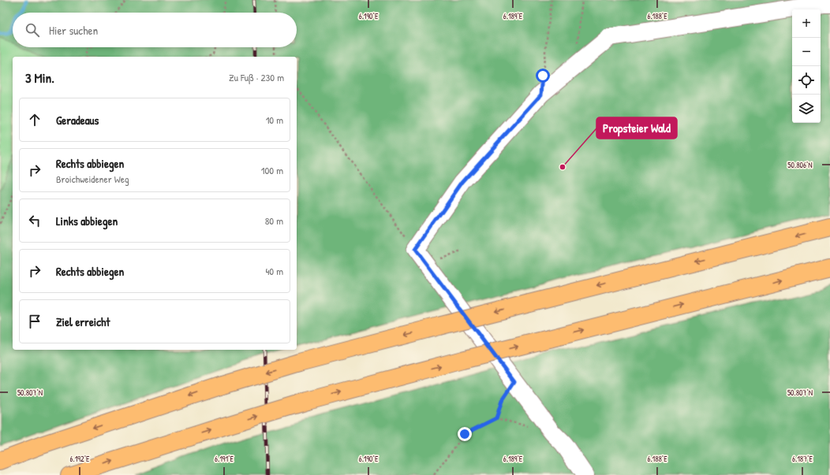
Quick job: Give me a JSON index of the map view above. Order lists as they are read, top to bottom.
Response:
{
  "places": ["Propsteier Wald"],
  "page": {
    "map_buttons": ["+", "−"],
    "search": "Hier suchen",
    "heading": ["3 Min.", "Zu Fuß · 230 m"],
    "list": [
      ["Geradeaus", "10 m"],
      ["Rechts abbiegen", "Broichweidener Weg", "100 m"],
      ["Links abbiegen", "80 m"],
      ["Rechts abbiegen", "40 m"],
      "Ziel erreicht"
    ]
  },
  "coordinates": [
    "6.190°E",
    "6.189°E",
    "6.188°E",
    "50.806°N",
    "50.807°N",
    "6.192°E",
    "6.191°E",
    "6.187°E"
  ]
}
